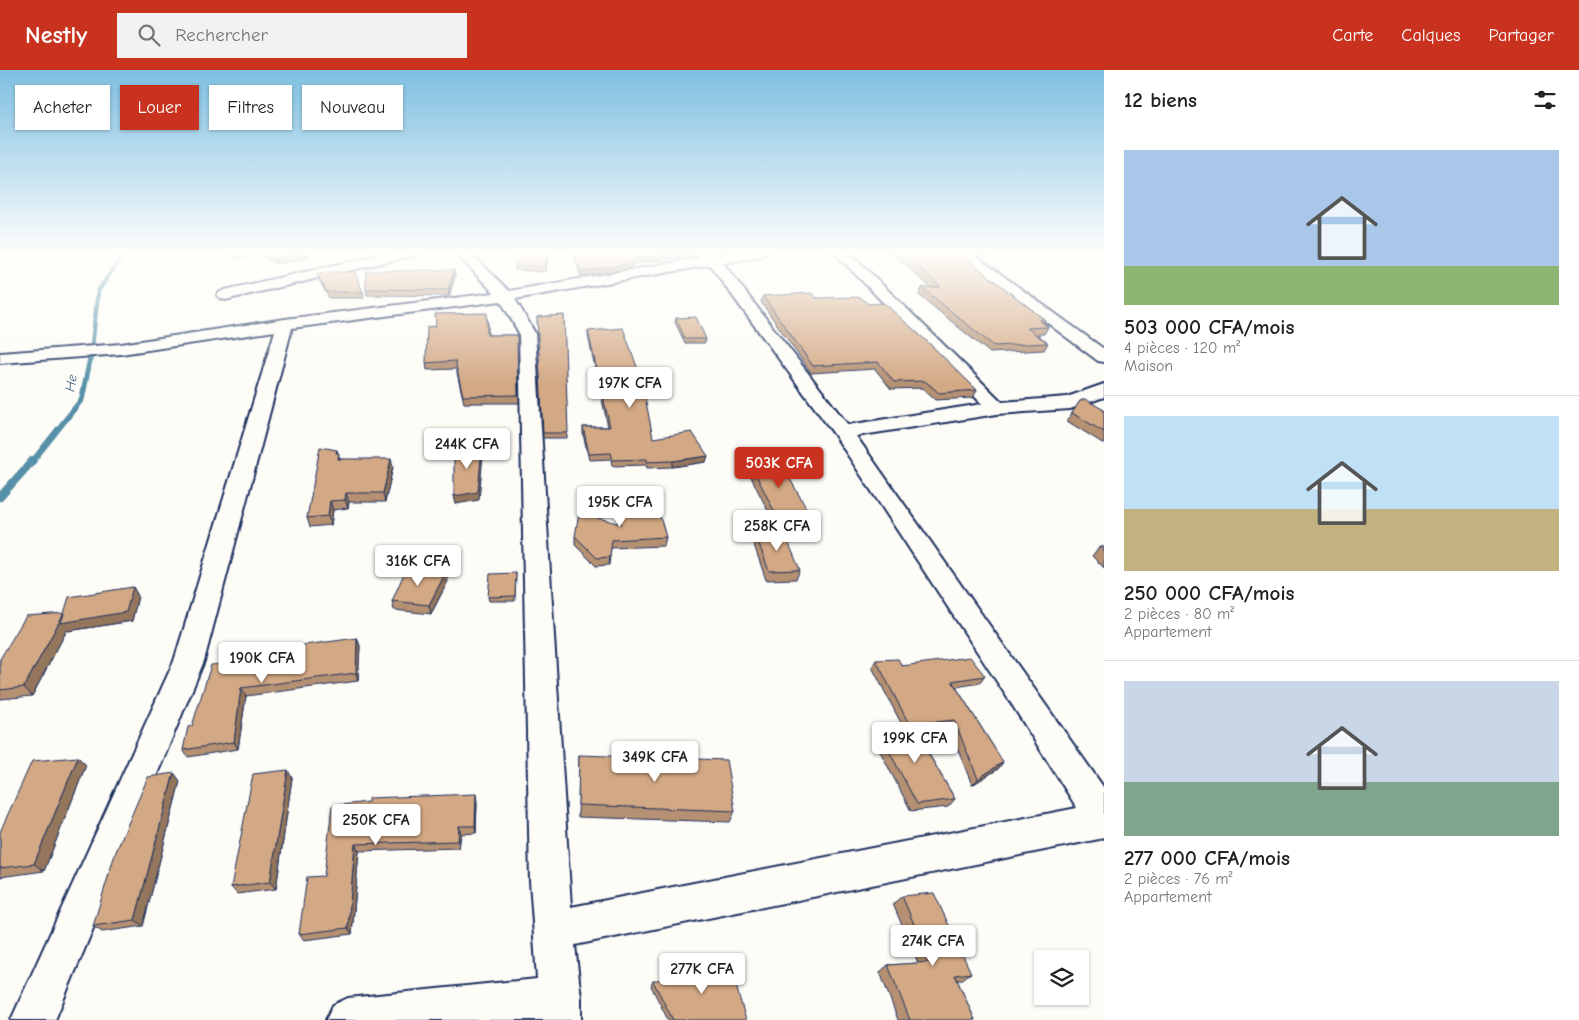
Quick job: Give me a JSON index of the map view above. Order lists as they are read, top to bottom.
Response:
{
  "water": ["He"],
  "page": {
    "header": "Nestly",
    "search": "Rechercher",
    "nav": ["Carte", "Calques", "Partager"],
    "heading": "12 biens",
    "chip": [
      "Acheter",
      "Louer",
      "Filtres",
      "Nouveau"
    ],
    "list": [
      {
        "name": "503 000 CFA/mois",
        "note": "4 pièces · 120 m² · Maison"
      },
      {
        "name": "250 000 CFA/mois",
        "note": "2 pièces · 80 m² · Appartement"
      },
      {
        "name": "277 000 CFA/mois",
        "note": "2 pièces · 76 m² · Appartement"
      }
    ],
    "price": [
      "197K CFA",
      "244K CFA",
      "503K CFA",
      "195K CFA",
      "258K CFA",
      "316K CFA",
      "190K CFA",
      "199K CFA",
      "349K CFA",
      "250K CFA",
      "274K CFA",
      "277K CFA"
    ]
  }
}
